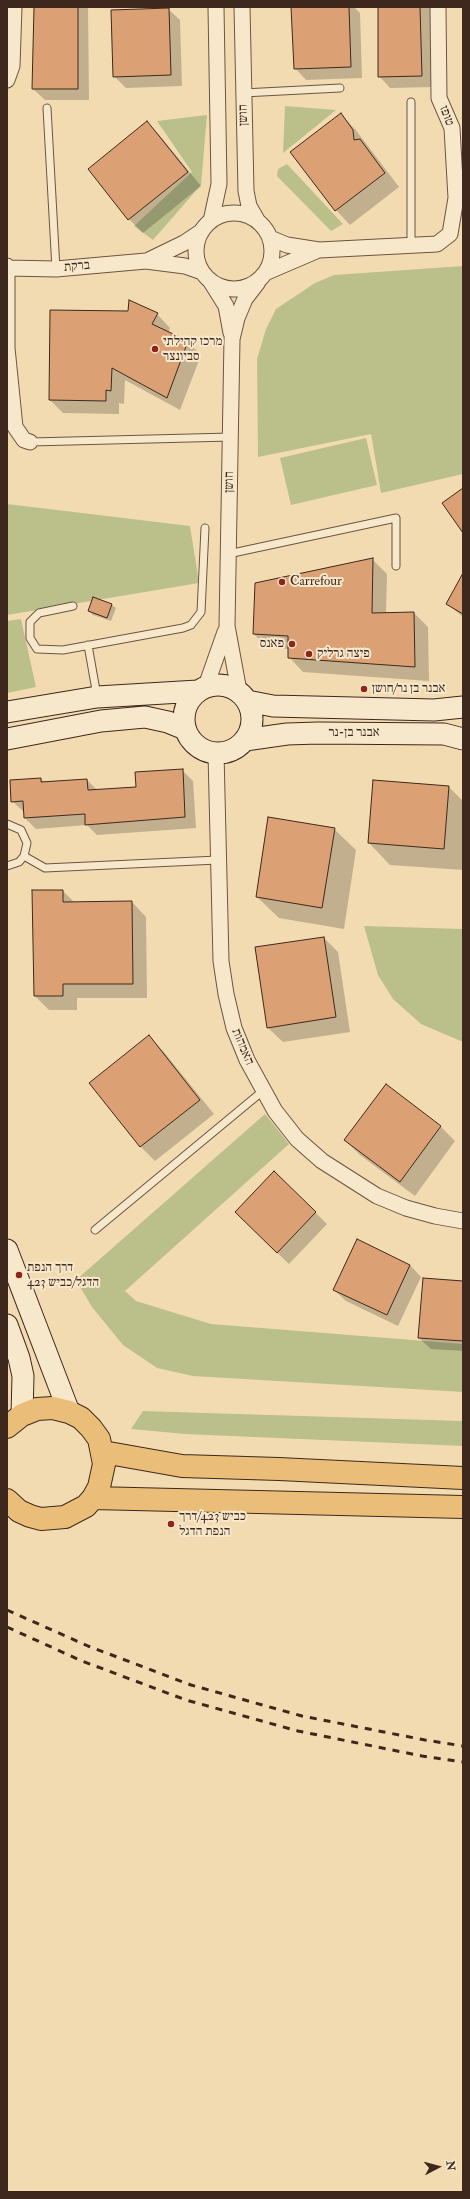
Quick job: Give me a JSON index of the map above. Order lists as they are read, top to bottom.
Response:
{
  "streets": {
    "street": [
      "חושן",
      "טופז",
      "ברקת",
      "אבנר בן-נר",
      "האמהות"
    ]
  },
  "crossings": [
    ["חושן", "טופז"],
    ["חושן", "ברקת"],
    ["חושן", "אבנר בן-נר"],
    ["חושן", "האמהות"],
    ["טופז", "ברקת"],
    ["אבנר בן-נר", "האמהות"]
  ],
  "places": [
    "מרכז קהילתי סביונצר",
    "Carrefour",
    "פאנס",
    "פיצה גרליק",
    "אבנר בן נר/חושן",
    "דרך הנפת הדגל/כביש 423",
    "כביש 423/דרך הנפת הדגל"
  ],
  "north": "right"
}
